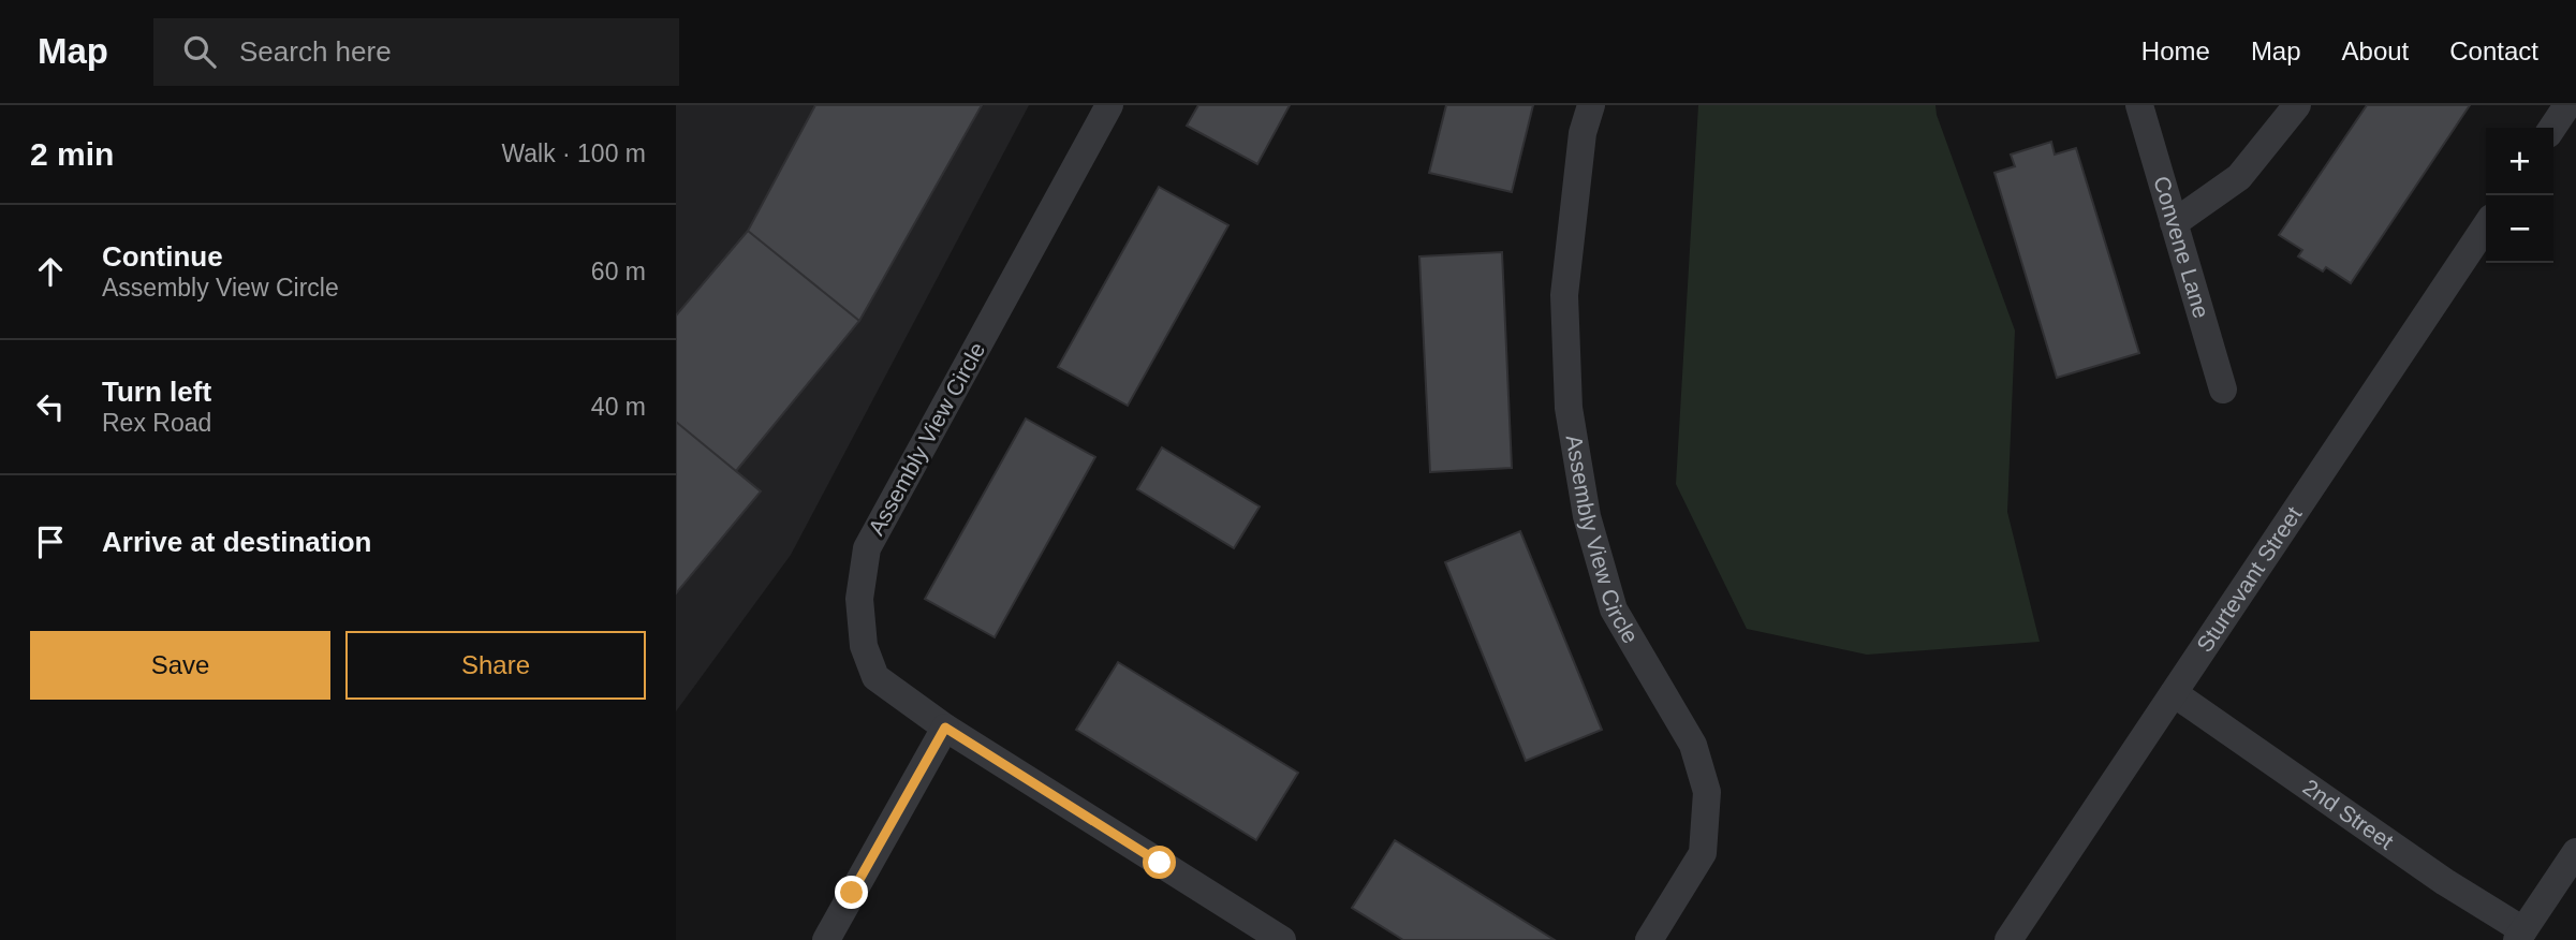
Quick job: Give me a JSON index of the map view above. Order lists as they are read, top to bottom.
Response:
{
  "streets": {
    "street": [
      "Convene Lane",
      "Assembly View Circle",
      "Sturtevant Street",
      "2nd Street"
    ]
  },
  "crossings": [
    ["Sturtevant Street", "2nd Street"]
  ],
  "page": {
    "header": "Map",
    "search": "Search here",
    "nav": [
      "Home",
      "Map",
      "About",
      "Contact"
    ],
    "heading": ["2 min", "Walk · 100 m"],
    "map_buttons": ["+", "−"],
    "list": [
      ["Continue", "Assembly View Circle", "60 m"],
      ["Turn left", "Rex Road", "40 m"],
      "Arrive at destination"
    ],
    "buttons": ["Save", "Share"]
  }
}
